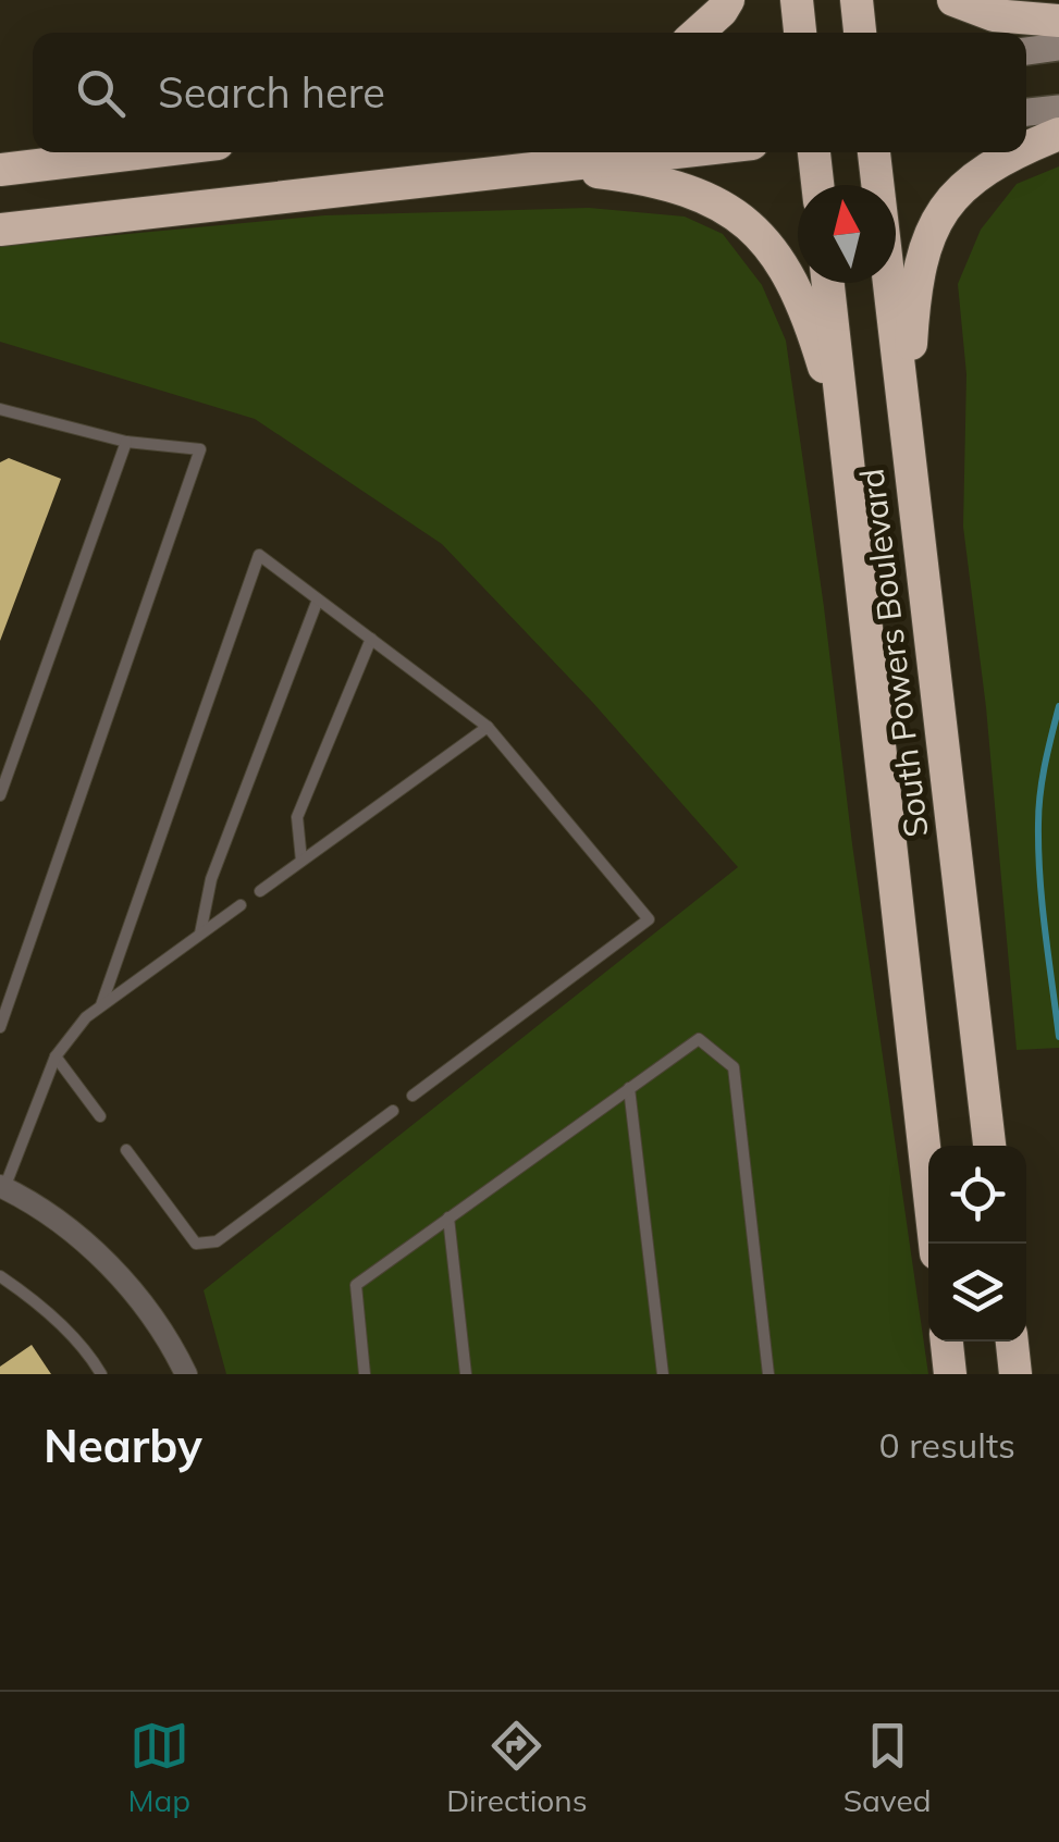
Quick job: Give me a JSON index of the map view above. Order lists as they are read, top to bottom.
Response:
{
  "streets": {
    "highway": ["South Powers Boulevard"]
  },
  "north": "top",
  "page": {
    "search": "Search here",
    "heading": ["Nearby", "0 results"],
    "nav": ["Map", "Directions", "Saved"]
  }
}
